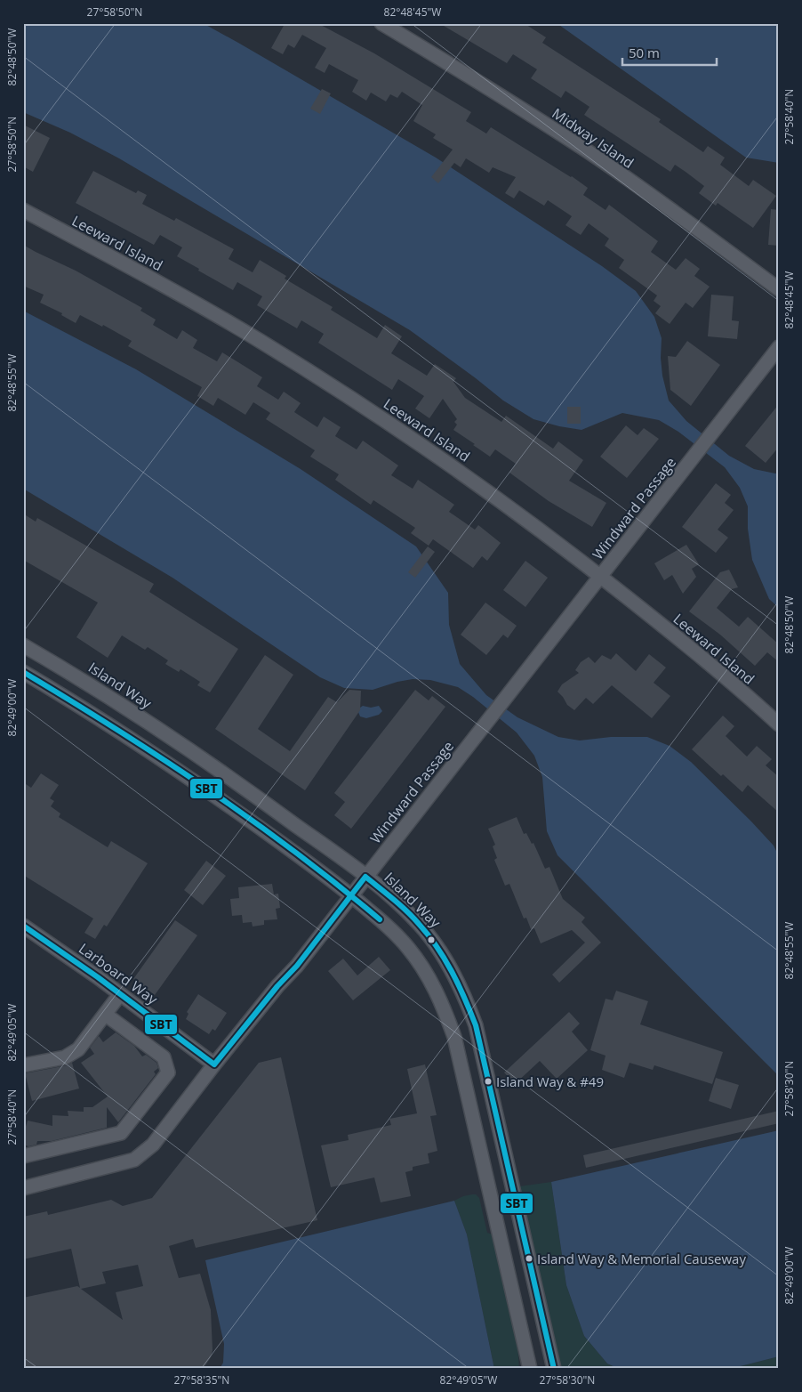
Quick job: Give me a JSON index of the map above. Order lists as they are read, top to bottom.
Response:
{
  "streets": {
    "street": [
      "Midway Island",
      "Leeward Island",
      "Windward Passage",
      "Island Way",
      "Larboard Way"
    ]
  },
  "crossings": [
    ["Leeward Island", "Windward Passage"],
    ["Windward Passage", "Island Way"],
    ["Windward Passage", "Larboard Way"]
  ],
  "places": ["Island Way & #49", "Island Way & Memorial Causeway"],
  "lines": ["transit line SBT"],
  "scale_bar": "50 m",
  "coordinates": [
    "27°58'50\"N",
    "82°48'45\"W",
    "82°48'50\"W",
    "27°58'40\"N",
    "82°48'55\"W",
    "82°49'00\"W",
    "82°49'05\"W",
    "27°58'30\"N",
    "27°58'35\"N"
  ]
}
